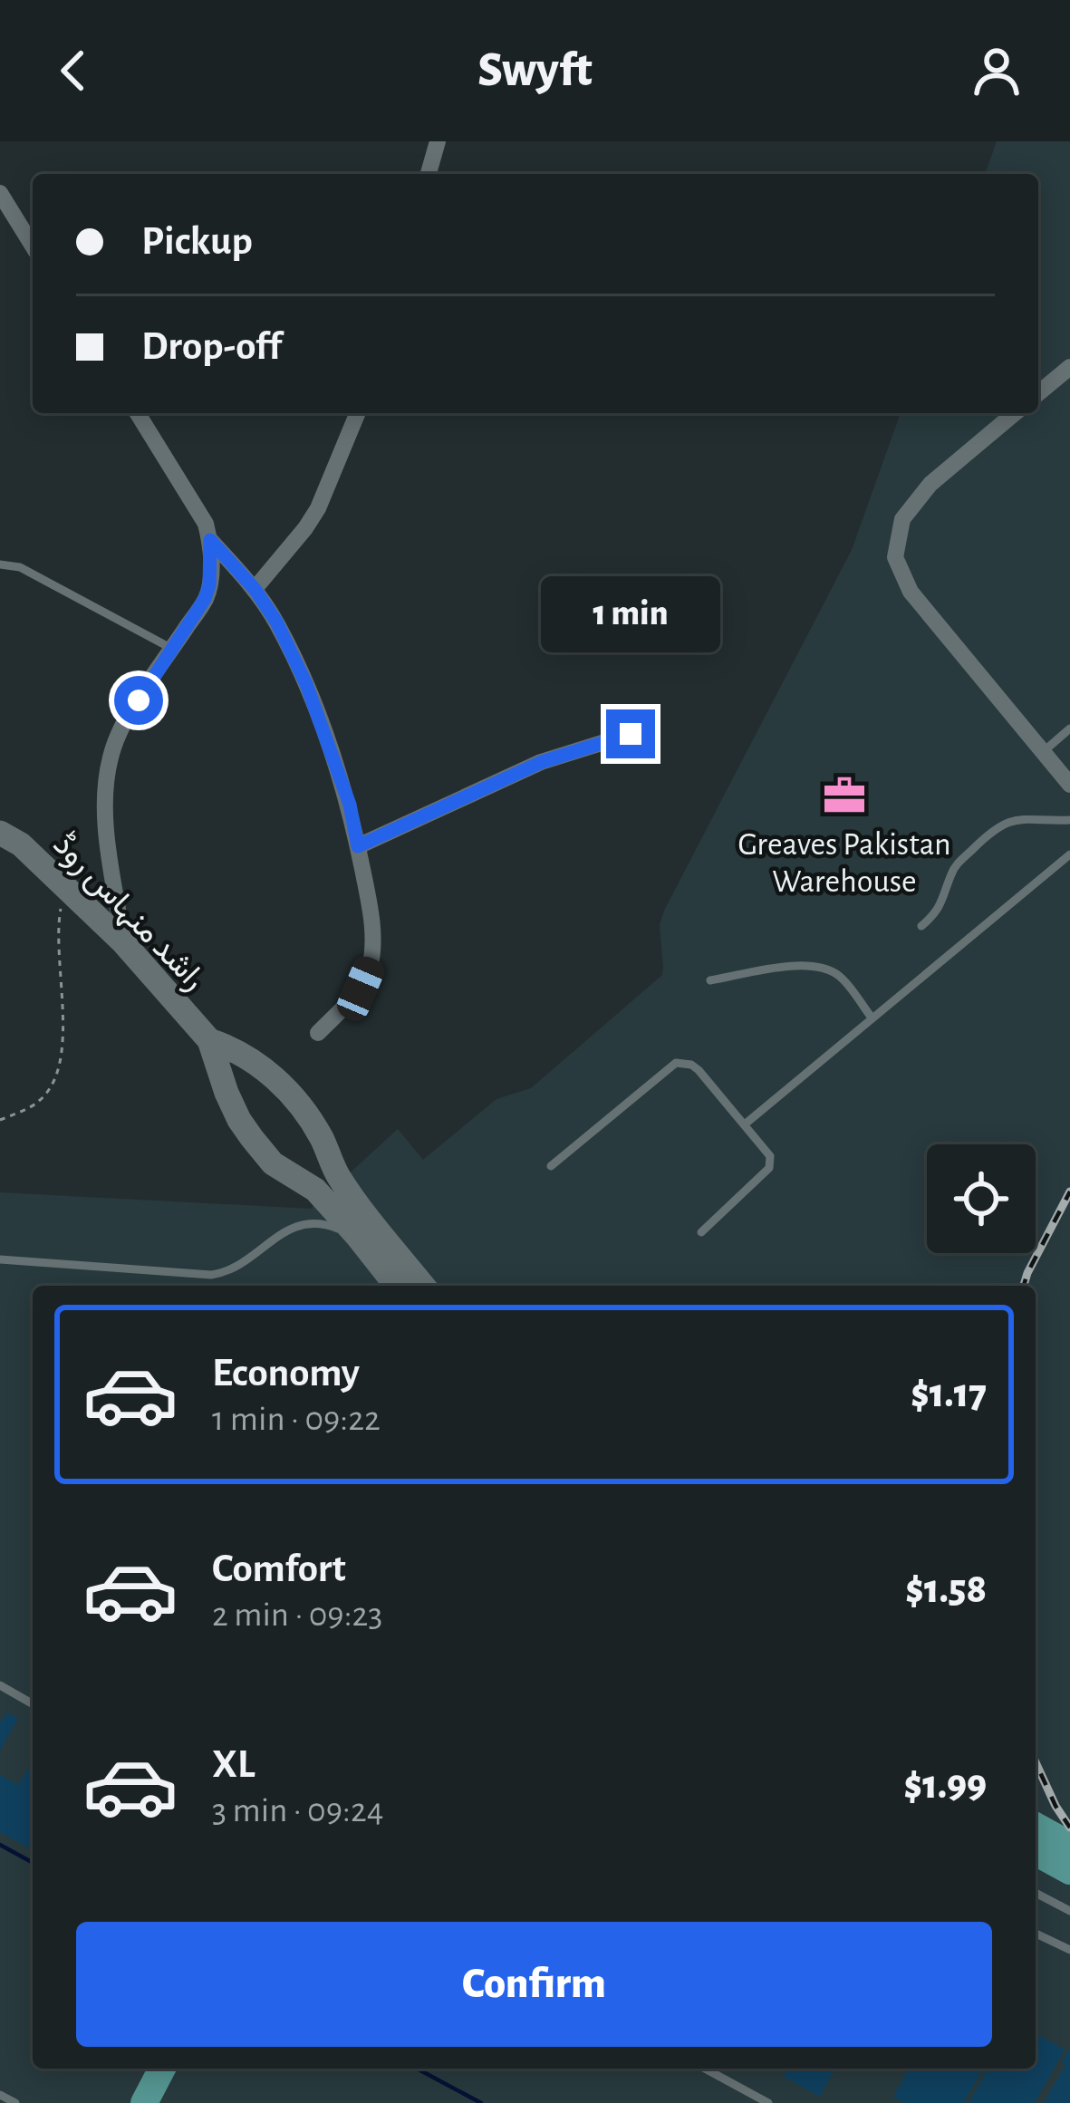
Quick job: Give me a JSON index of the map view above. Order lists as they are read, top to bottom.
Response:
{
  "streets": {
    "main road": ["راشد منہاس روڈ"]
  },
  "places": {
    "office": ["Greaves Pakistan Warehouse"]
  },
  "page": {
    "header": "Swyft",
    "banner": ["Pickup", "Drop-off"],
    "bubble": "1 min",
    "list": [
      {
        "name": "Economy",
        "note": "1 min · 09:22",
        "value": "$1.17"
      },
      {
        "name": "Comfort",
        "note": "2 min · 09:23",
        "value": "$1.58"
      },
      {
        "name": "XL",
        "note": "3 min · 09:24",
        "value": "$1.99"
      }
    ],
    "buttons": "Confirm"
  }
}
